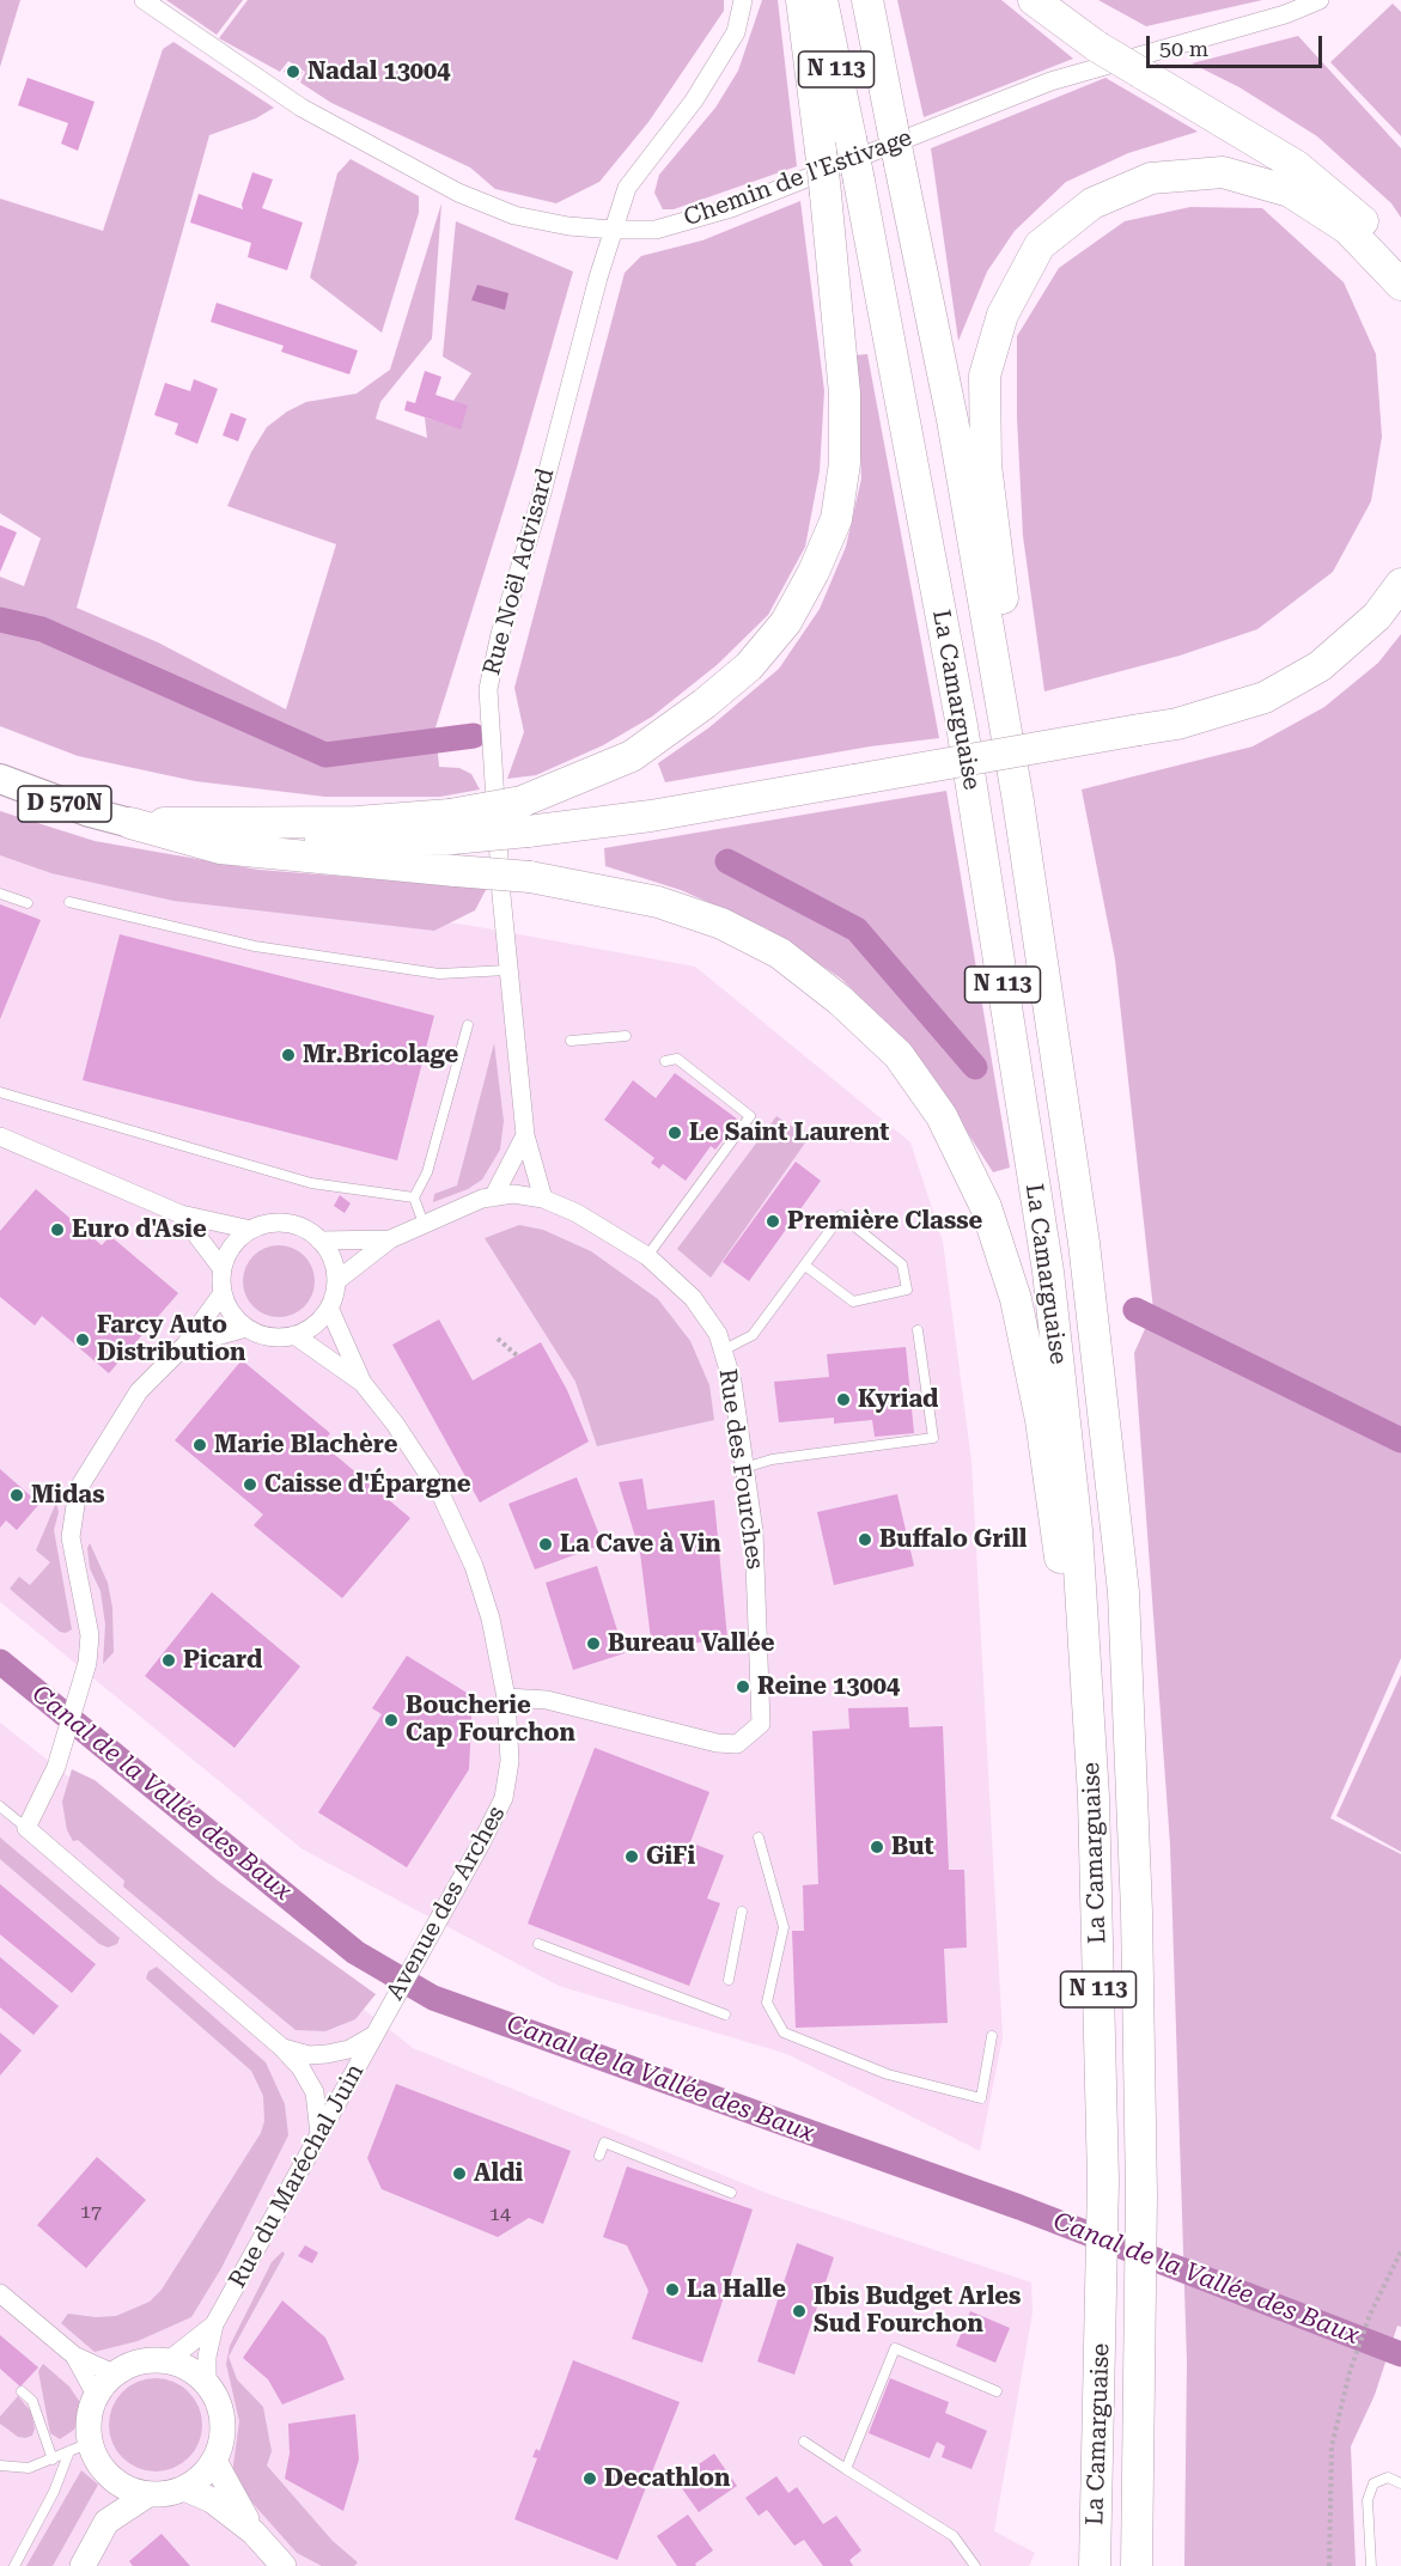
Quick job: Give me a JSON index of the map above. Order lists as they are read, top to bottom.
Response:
{
  "streets": {
    "highway": ["N 113", "La Camarguaise"],
    "main road": ["D 570N"],
    "street": [
      "Chemin de l'Estivage",
      "Rue Noël Advisard",
      "Rue des Fourches",
      "Avenue des Arches",
      "Rue du Maréchal Juin"
    ]
  },
  "crossings": [
    ["Chemin de l'Estivage", "Rue Noël Advisard"],
    ["Rue Noël Advisard", "Rue des Fourches"],
    ["Rue des Fourches", "Avenue des Arches"],
    ["Avenue des Arches", "Rue du Maréchal Juin"]
  ],
  "water": ["Canal de la Vallée des Baux"],
  "places": [
    "Nadal 13004",
    "Mr.Bricolage",
    "Le Saint Laurent",
    "Première Classe",
    "Euro d'Asie",
    "Farcy Auto Distribution",
    "Kyriad",
    "Marie Blachère",
    "Caisse d'Épargne",
    "Midas",
    "Buffalo Grill",
    "La Cave à Vin",
    "Bureau Vallée",
    "Picard",
    "Reine 13004",
    "Boucherie Cap Fourchon",
    "But",
    "GiFi",
    "Aldi",
    "La Halle",
    "Ibis Budget Arles Sud Fourchon",
    "Decathlon"
  ],
  "house_numbers": ["17", "14"],
  "scale_bar": "50 m"
}
